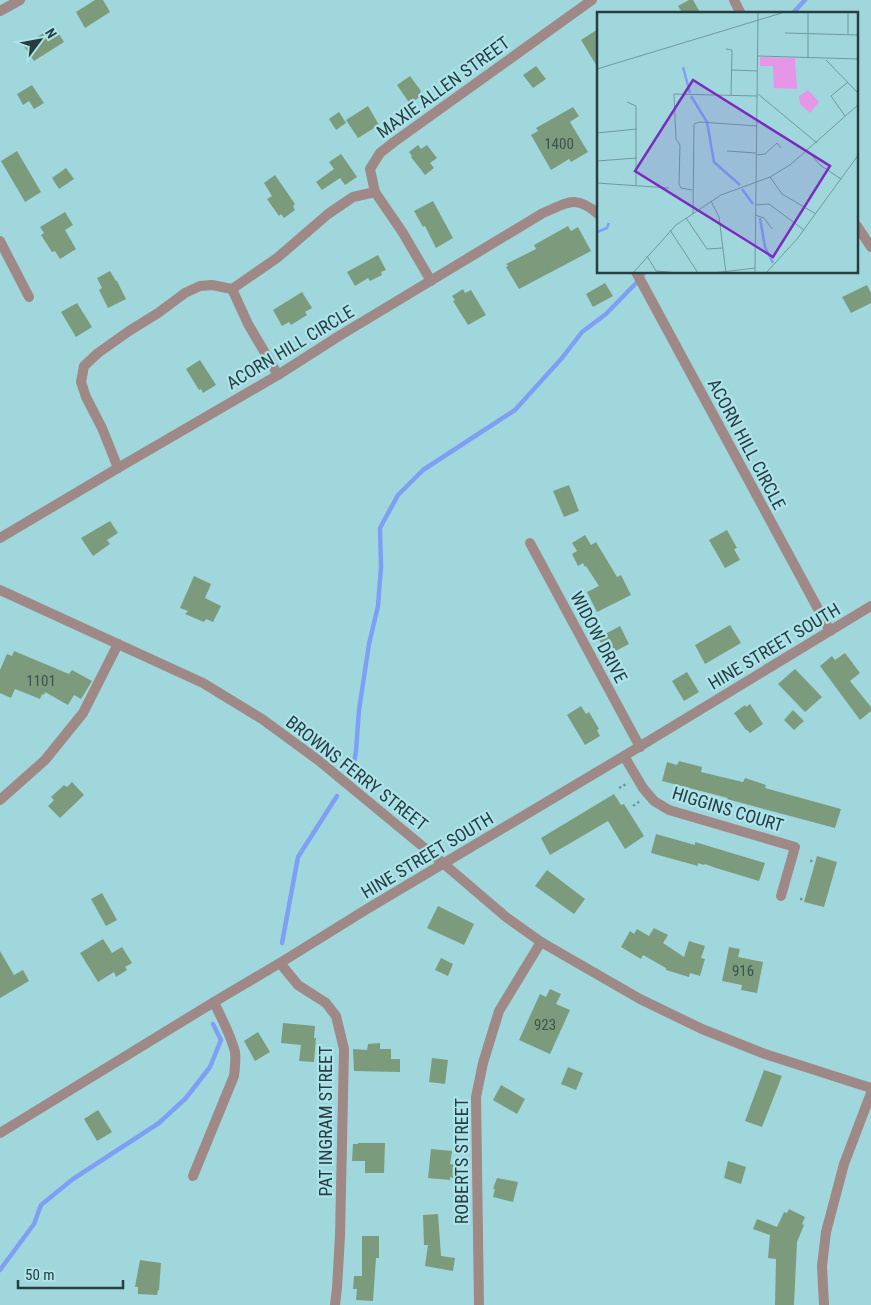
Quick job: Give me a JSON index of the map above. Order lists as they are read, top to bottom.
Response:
{
  "streets": {
    "street": [
      "MAXIE ALLEN STREET",
      "ACORN HILL CIRCLE",
      "WIDOW DRIVE",
      "HINE STREET SOUTH",
      "BROWNS FERRY STREET",
      "HIGGINS COURT",
      "PAT INGRAM STREET",
      "ROBERTS STREET"
    ]
  },
  "crossings": [
    ["ACORN HILL CIRCLE", "HINE STREET SOUTH"],
    ["WIDOW DRIVE", "HINE STREET SOUTH"],
    ["HINE STREET SOUTH", "BROWNS FERRY STREET"],
    ["HINE STREET SOUTH", "HIGGINS COURT"],
    ["HINE STREET SOUTH", "PAT INGRAM STREET"],
    ["BROWNS FERRY STREET", "ROBERTS STREET"]
  ],
  "house_numbers": [
    "1400",
    "1101",
    "916",
    "923"
  ],
  "scale_bar": "50 m",
  "north": "top right"
}
